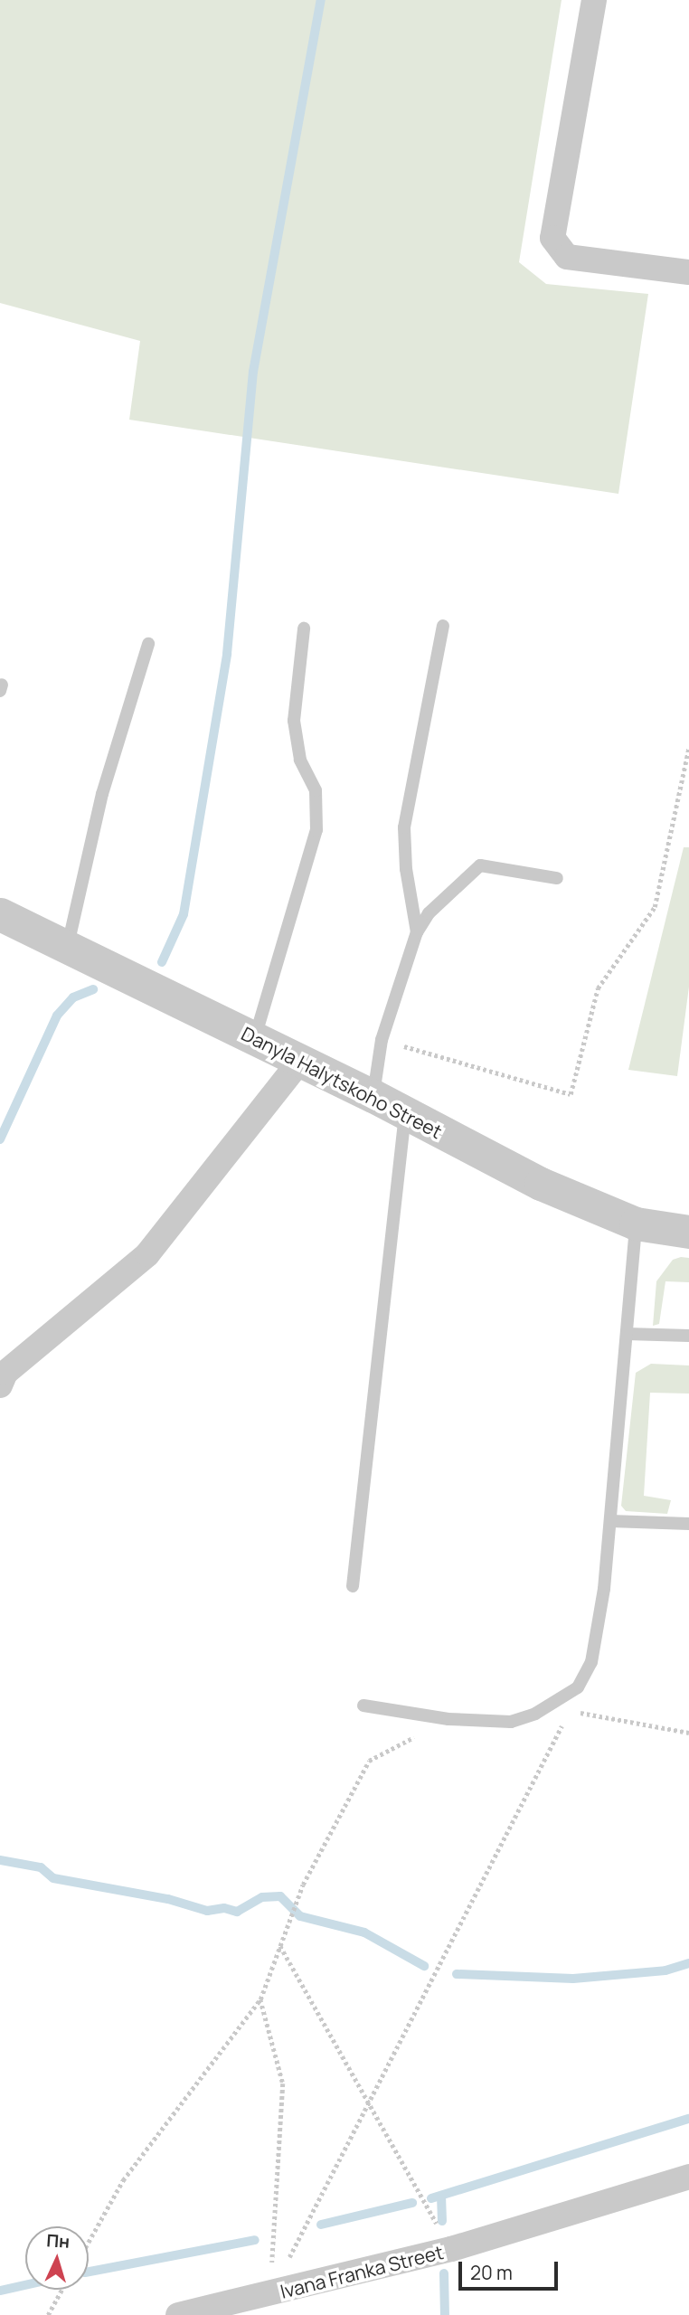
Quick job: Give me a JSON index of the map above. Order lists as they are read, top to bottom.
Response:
{
  "streets": {
    "street": ["Danyla Halytskoho Street", "Ivana Franka Street"]
  },
  "scale_bar": "20 m",
  "north": "top"
}
